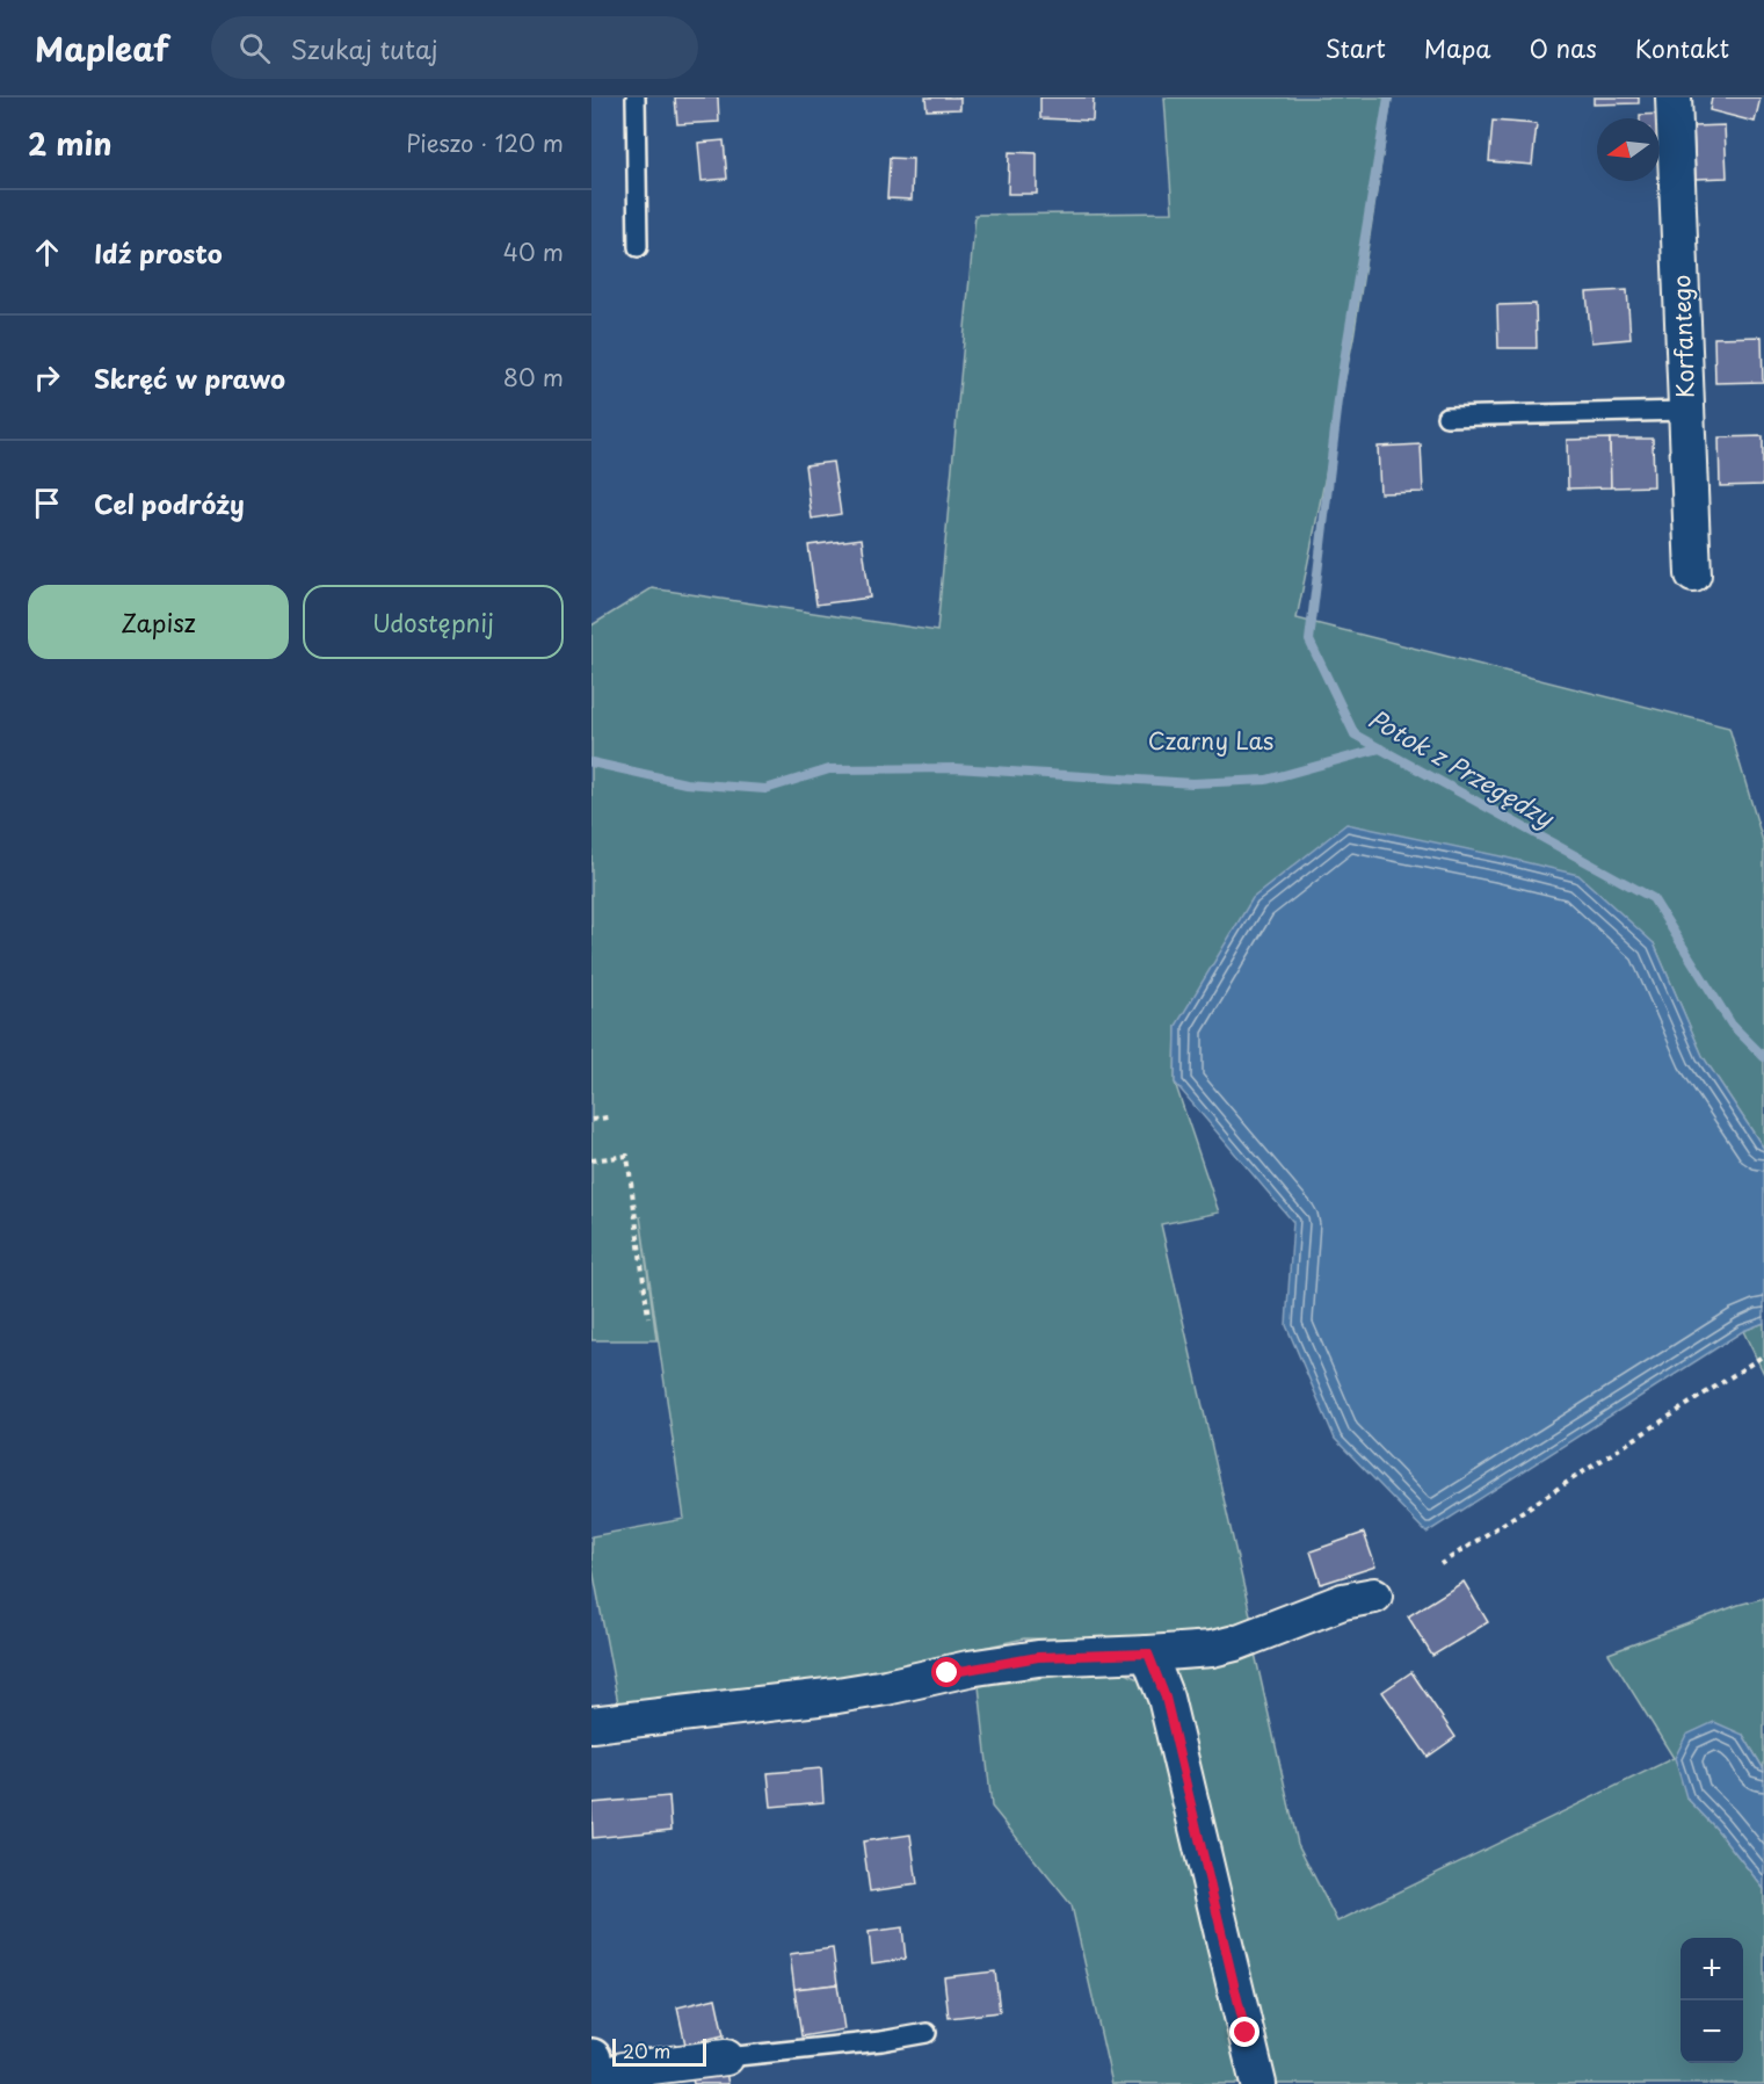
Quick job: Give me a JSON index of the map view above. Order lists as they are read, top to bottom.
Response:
{
  "streets": {
    "street": ["Korfantego"]
  },
  "water": ["Potok z Przegędzy"],
  "parks": ["Czarny Las"],
  "scale_bar": "20 m",
  "north": "left",
  "page": {
    "header": "Mapleaf",
    "search": "Szukaj tutaj",
    "nav": [
      "Start",
      "Mapa",
      "O nas",
      "Kontakt"
    ],
    "heading": ["2 min", "Pieszo · 120 m"],
    "list": [
      ["Idź prosto", "40 m"],
      ["Skręć w prawo", "80 m"],
      "Cel podróży"
    ],
    "buttons": ["Zapisz", "Udostępnij"],
    "map_buttons": ["+", "−"],
    "scale": "20 m"
  }
}
